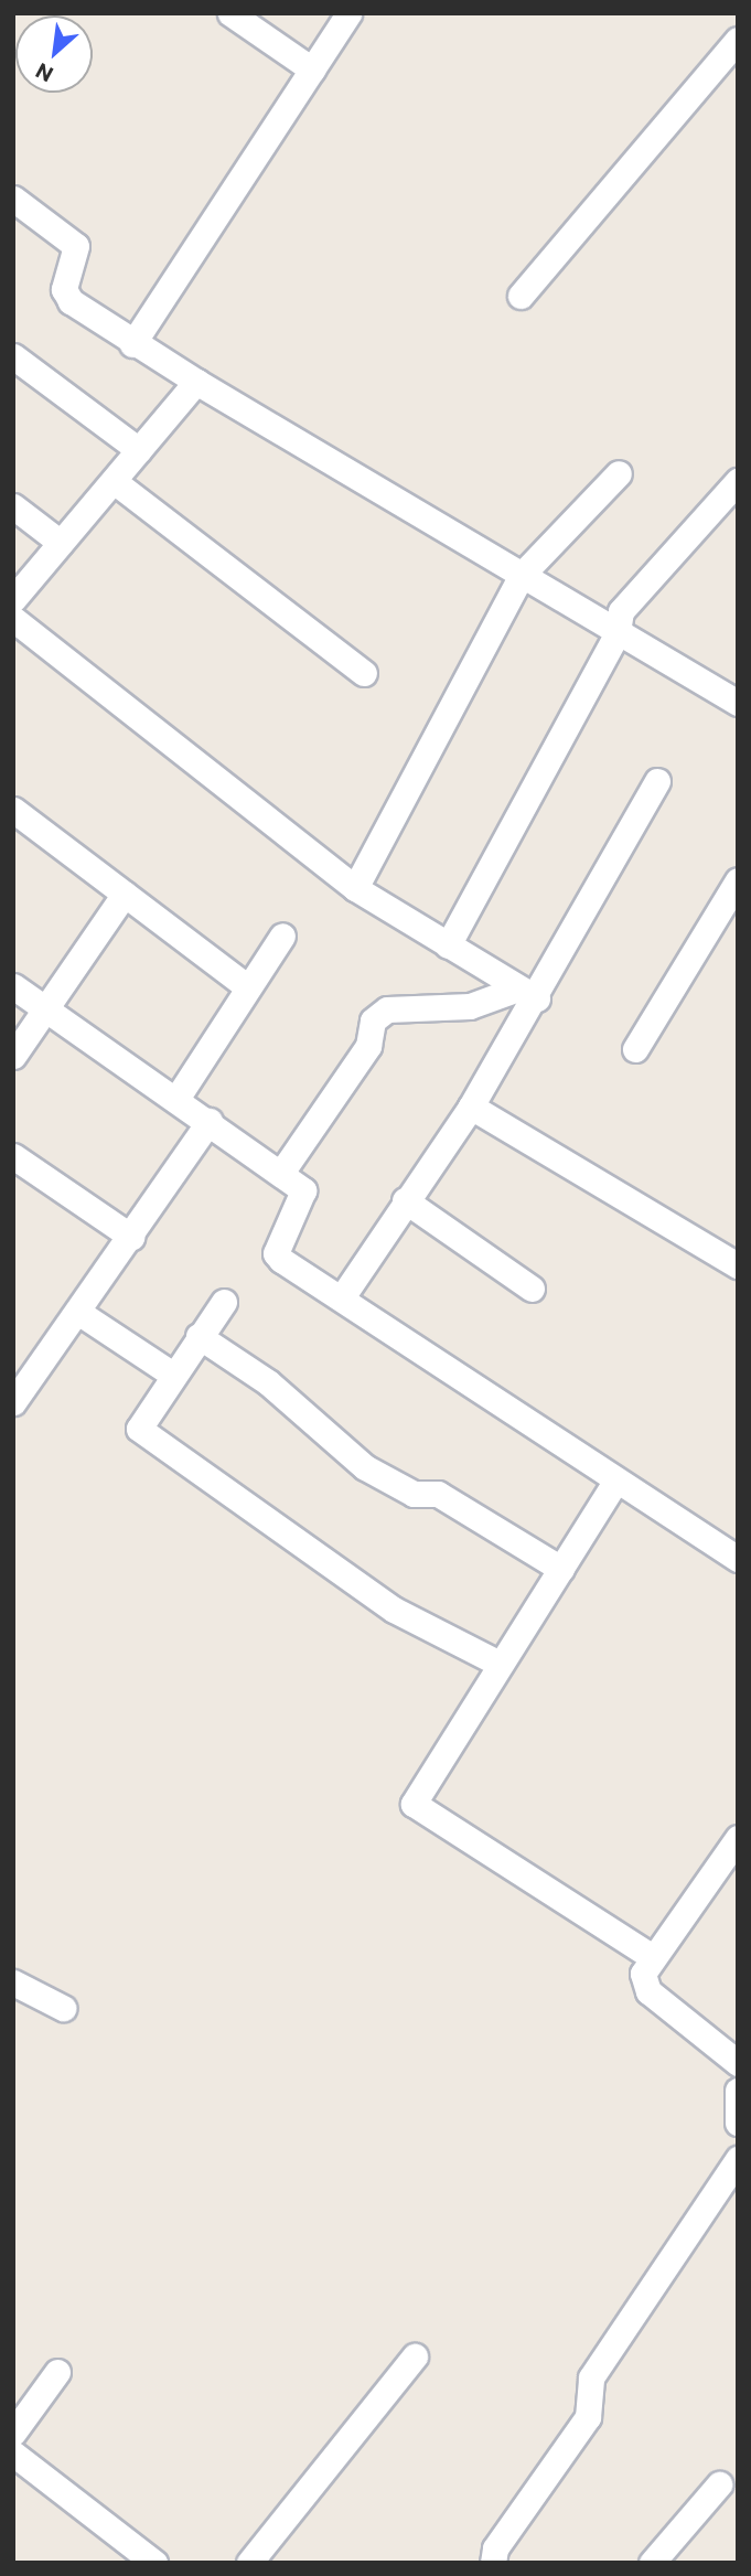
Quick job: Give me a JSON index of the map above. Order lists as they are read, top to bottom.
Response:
{
  "north": "bottom left"
}
